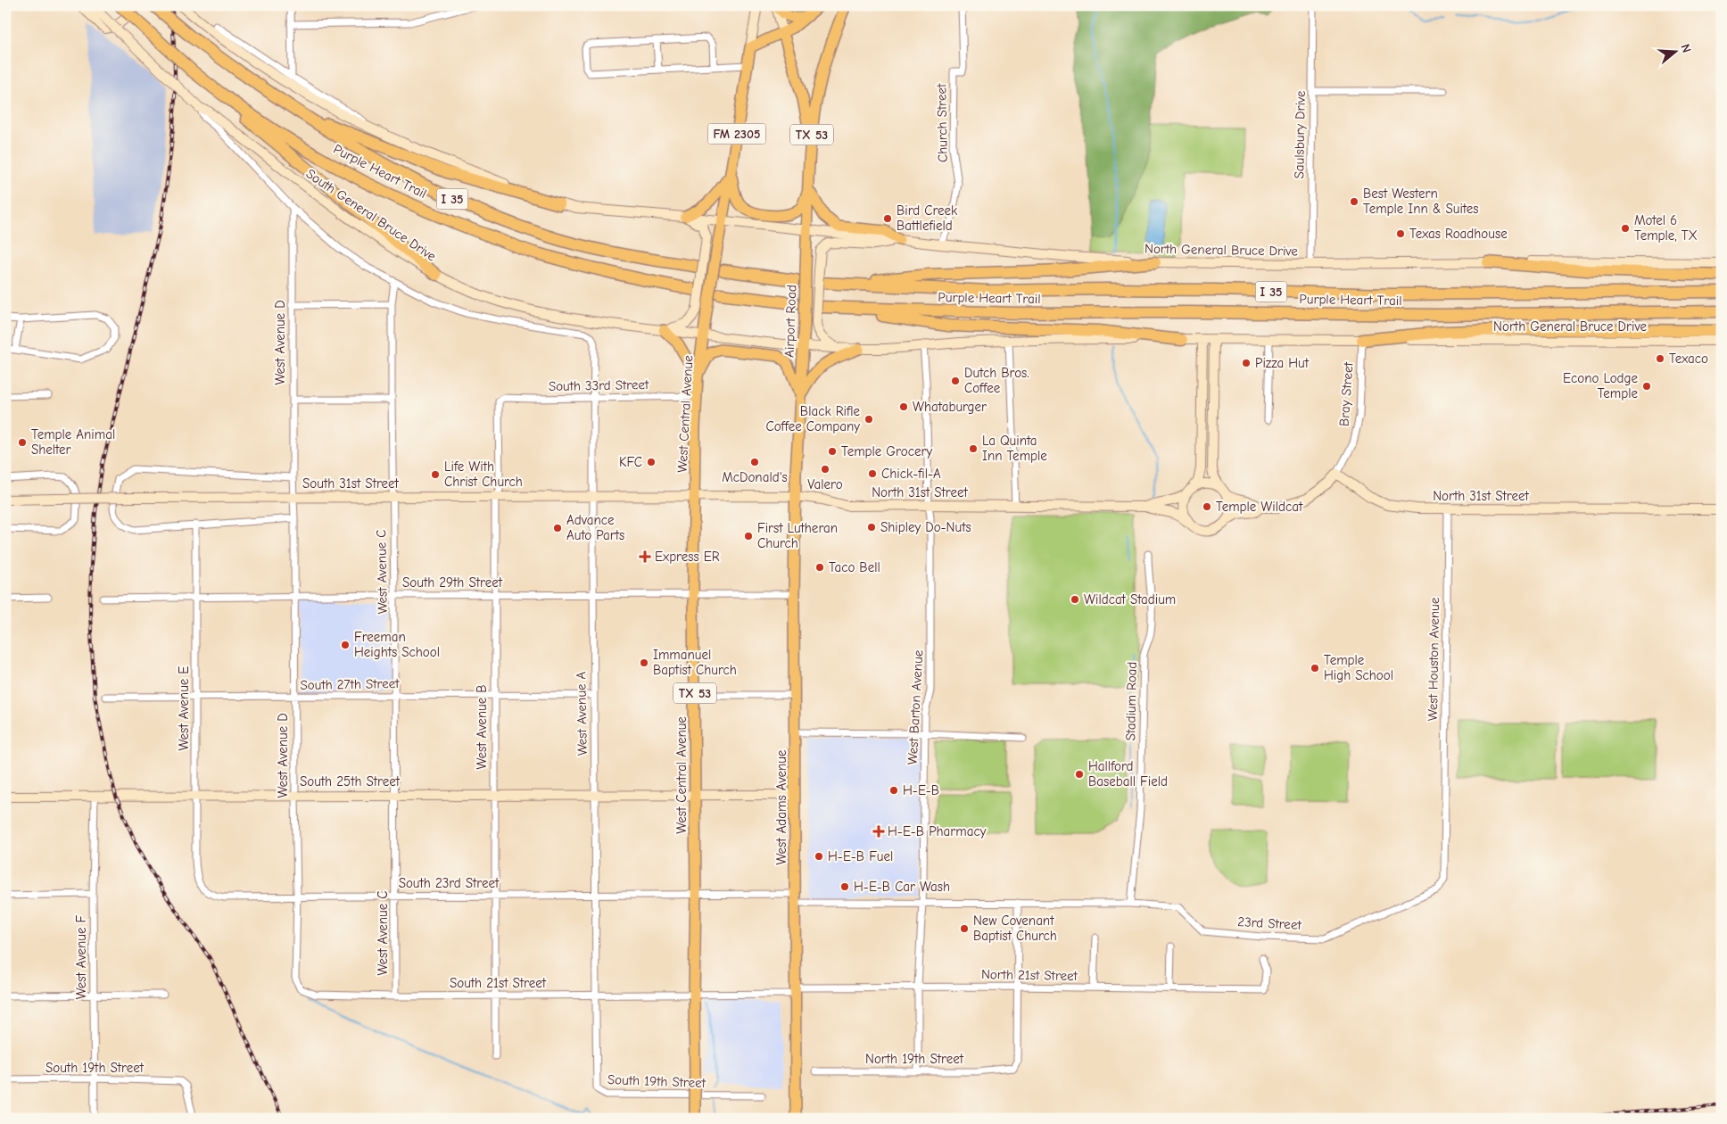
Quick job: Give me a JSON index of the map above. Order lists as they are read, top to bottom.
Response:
{
  "streets": {
    "highway": ["Purple Heart Trail", "I 35"],
    "main road": [
      "FM 2305",
      "TX 53",
      "South General Bruce Drive",
      "North General Bruce Drive",
      "Airport Road",
      "West Central Avenue",
      "South 31st Street",
      "North 31st Street",
      "South 25th Street",
      "West Adams Avenue"
    ],
    "street": [
      "Church Street",
      "Saulsbury Drive",
      "West Avenue D",
      "South 33rd Street",
      "Bray Street",
      "West Avenue C",
      "South 29th Street",
      "West Houston Avenue",
      "South 27th Street",
      "Stadium Road",
      "West Barton Avenue",
      "West Avenue E",
      "West Avenue A",
      "West Avenue B",
      "South 23rd Street",
      "23rd Street",
      "West Avenue F",
      "North 21st Street",
      "South 21st Street",
      "North 19th Street",
      "South 19th Street"
    ]
  },
  "crossings": [
    ["Church Street", "North General Bruce Drive"],
    ["FM 2305", "North General Bruce Drive"],
    ["FM 2305", "West Central Avenue"],
    ["Saulsbury Drive", "North General Bruce Drive"],
    ["Purple Heart Trail", "North General Bruce Drive"],
    ["South General Bruce Drive", "North General Bruce Drive"],
    ["South General Bruce Drive", "Airport Road"],
    ["South General Bruce Drive", "West Avenue D"],
    ["South General Bruce Drive", "West Central Avenue"],
    ["South General Bruce Drive", "West Avenue C"],
    ["South General Bruce Drive", "West Avenue A"],
    ["North General Bruce Drive", "Airport Road"],
    ["North General Bruce Drive", "Bray Street"],
    ["North General Bruce Drive", "West Central Avenue"],
    ["North General Bruce Drive", "West Barton Avenue"],
    ["Airport Road", "North 31st Street"],
    ["Airport Road", "West Adams Avenue"],
    ["West Avenue D", "South 31st Street"],
    ["West Avenue D", "South 29th Street"],
    ["West Avenue D", "South 27th Street"],
    ["West Avenue D", "South 25th Street"],
    ["West Avenue D", "South 23rd Street"],
    ["West Avenue D", "South 21st Street"],
    ["South 33rd Street", "West Central Avenue"],
    ["South 33rd Street", "West Avenue A"],
    ["South 33rd Street", "West Avenue B"],
    ["Bray Street", "North 31st Street"],
    ["West Central Avenue", "South 31st Street"],
    ["West Central Avenue", "North 31st Street"],
    ["West Central Avenue", "South 29th Street"],
    ["West Central Avenue", "South 25th Street"],
    ["West Central Avenue", "South 23rd Street"],
    ["West Central Avenue", "North 21st Street"],
    ["West Central Avenue", "South 21st Street"],
    ["South 31st Street", "North 31st Street"],
    ["South 31st Street", "West Avenue C"],
    ["South 31st Street", "West Avenue A"],
    ["South 31st Street", "West Avenue B"],
    ["North 31st Street", "West Houston Avenue"],
    ["North 31st Street", "West Barton Avenue"],
    ["North 31st Street", "West Adams Avenue"],
    ["West Avenue C", "South 29th Street"],
    ["West Avenue C", "South 27th Street"],
    ["West Avenue C", "South 25th Street"],
    ["West Avenue C", "South 23rd Street"],
    ["West Avenue C", "South 21st Street"],
    ["South 29th Street", "West Avenue E"],
    ["South 29th Street", "West Avenue A"],
    ["South 29th Street", "West Avenue B"],
    ["South 29th Street", "West Adams Avenue"],
    ["West Houston Avenue", "23rd Street"],
    ["South 27th Street", "West Avenue E"],
    ["South 27th Street", "West Avenue A"],
    ["South 27th Street", "West Avenue B"],
    ["Stadium Road", "23rd Street"],
    ["West Barton Avenue", "23rd Street"],
    ["West Barton Avenue", "North 21st Street"],
    ["West Barton Avenue", "North 19th Street"],
    ["West Avenue E", "South 25th Street"],
    ["West Avenue E", "South 23rd Street"],
    ["West Avenue A", "South 25th Street"],
    ["West Avenue A", "South 23rd Street"],
    ["West Avenue A", "South 21st Street"],
    ["West Avenue A", "South 19th Street"],
    ["West Avenue B", "South 25th Street"],
    ["West Avenue B", "South 23rd Street"],
    ["West Avenue B", "South 21st Street"],
    ["South 25th Street", "West Adams Avenue"],
    ["South 25th Street", "West Avenue F"],
    ["West Adams Avenue", "South 23rd Street"],
    ["West Adams Avenue", "23rd Street"],
    ["West Adams Avenue", "North 21st Street"],
    ["South 23rd Street", "23rd Street"],
    ["West Avenue F", "South 19th Street"],
    ["North 21st Street", "South 21st Street"],
    ["North 21st Street", "North 19th Street"]
  ],
  "places": {
    "other": [
      "Best Western Temple Inn & Suites",
      "Bird Creek Battlefield",
      "Motel 6 Temple, TX",
      "Texas Roadhouse",
      "Texaco",
      "Pizza Hut",
      "Dutch Bros. Coffee",
      "Econo Lodge Temple",
      "Whataburger",
      "Black Rifle Coffee Company",
      "Temple Animal Shelter",
      "La Quinta Inn Temple",
      "Temple Grocery",
      "KFC",
      "McDonald's",
      "Valero",
      "Chick-fil-A",
      "Life With Christ Church",
      "Temple Wildcat",
      "Shipley Do-Nuts",
      "Advance Auto Parts",
      "First Lutheran Church",
      "Taco Bell",
      "Wildcat Stadium",
      "Freeman Heights School",
      "Immanuel Baptist Church",
      "Temple High School",
      "Hallford Baseball Field",
      "H-E-B",
      "H-E-B Fuel",
      "H-E-B Car Wash",
      "New Covenant Baptist Church"
    ],
    "health": ["Express ER", "H-E-B Pharmacy"]
  },
  "north": "right"
}
